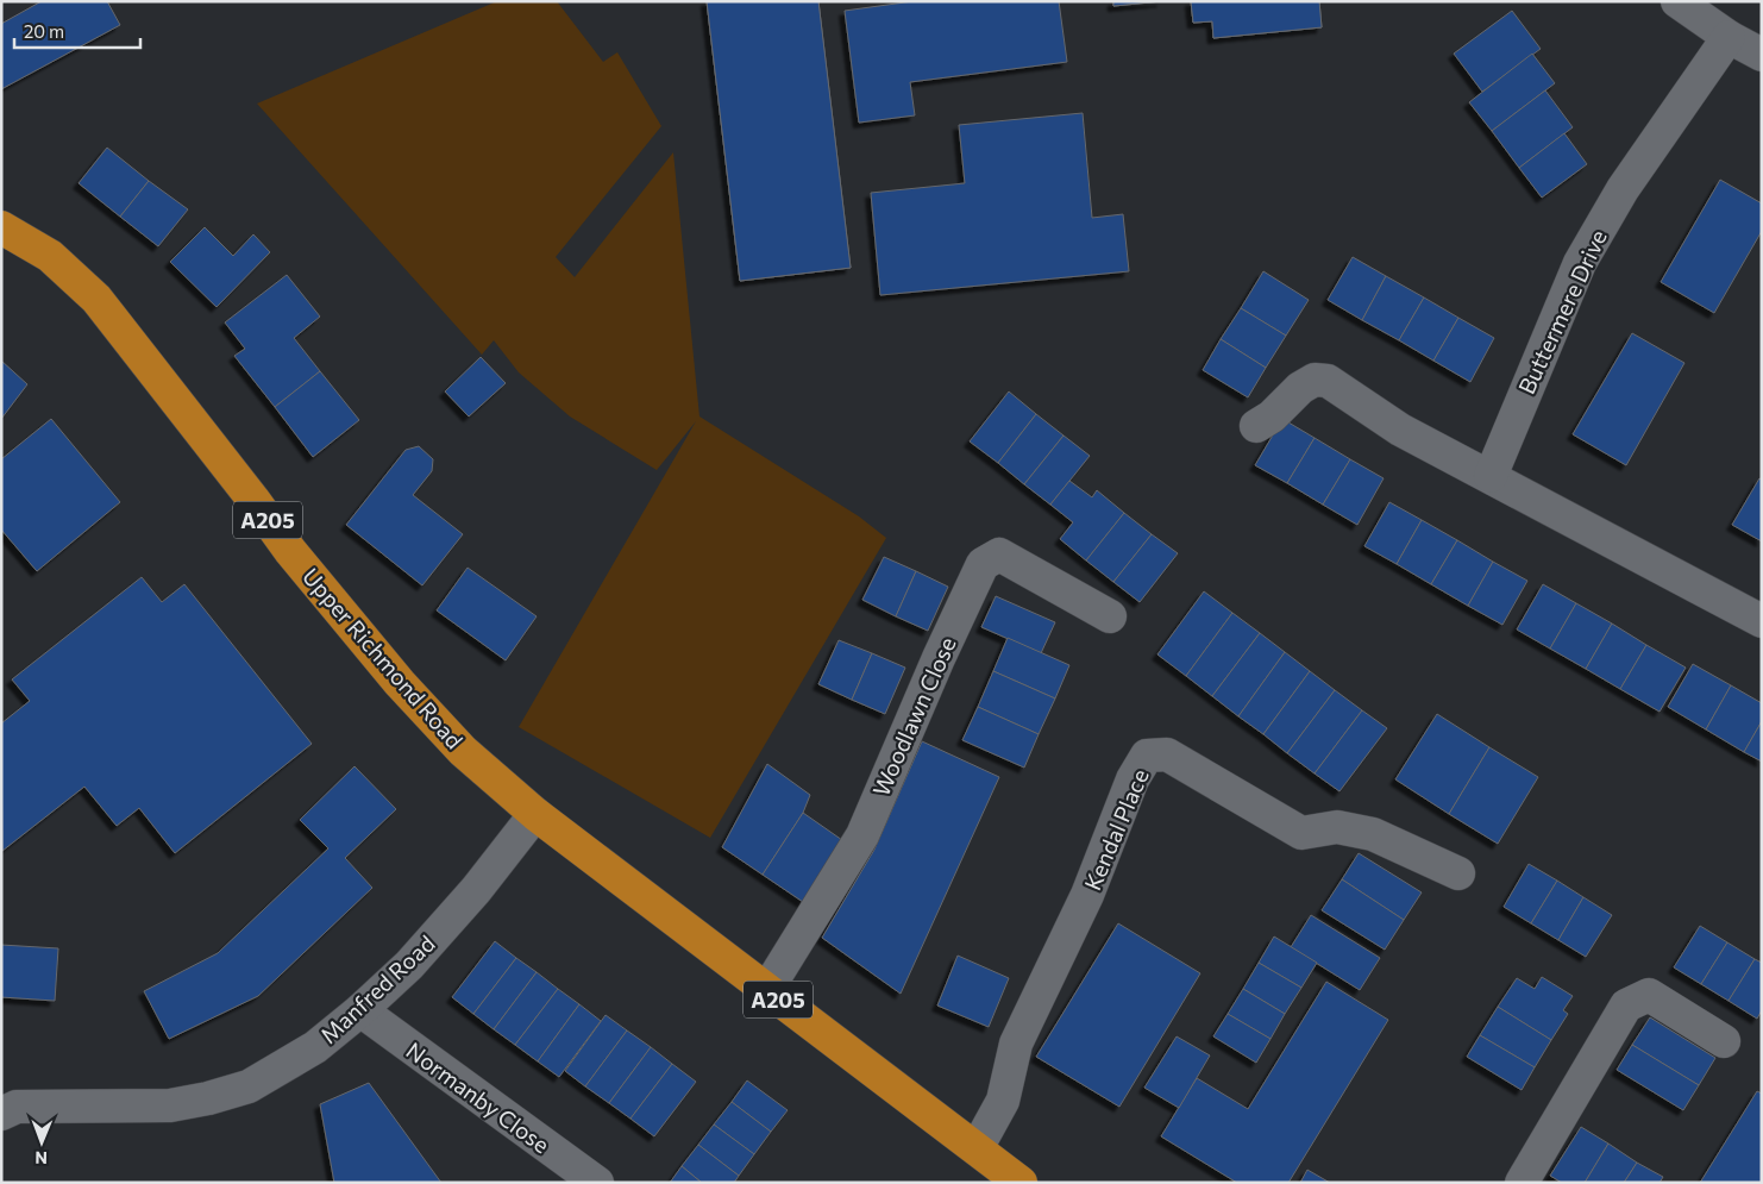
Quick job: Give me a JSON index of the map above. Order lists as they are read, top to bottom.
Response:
{
  "streets": {
    "highway": ["A205", "Upper Richmond Road"],
    "street": [
      "Buttermere Drive",
      "Woodlawn Close",
      "Kendal Place",
      "Manfred Road",
      "Normanby Close"
    ]
  },
  "crossings": [
    ["Upper Richmond Road", "Woodlawn Close"],
    ["Upper Richmond Road", "Kendal Place"],
    ["Upper Richmond Road", "Manfred Road"],
    ["Manfred Road", "Normanby Close"]
  ],
  "scale_bar": "20 m",
  "north": "bottom"
}
